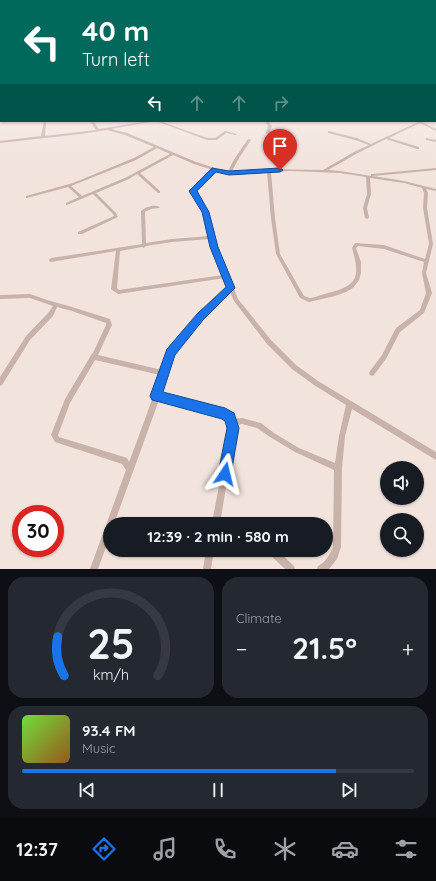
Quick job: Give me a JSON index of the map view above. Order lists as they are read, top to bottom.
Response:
{
  "page": {
    "turn": ["40 m", "Turn left"],
    "limit": "30",
    "trip": "12:39 · 2 min · 580 m",
    "tile": "Climate",
    "heat": ["−", "21.5°", "+"],
    "song": ["93.4 FM", "Music"],
    "tabs": "12:37",
    "gauge": ["25", "km/h"]
  }
}
